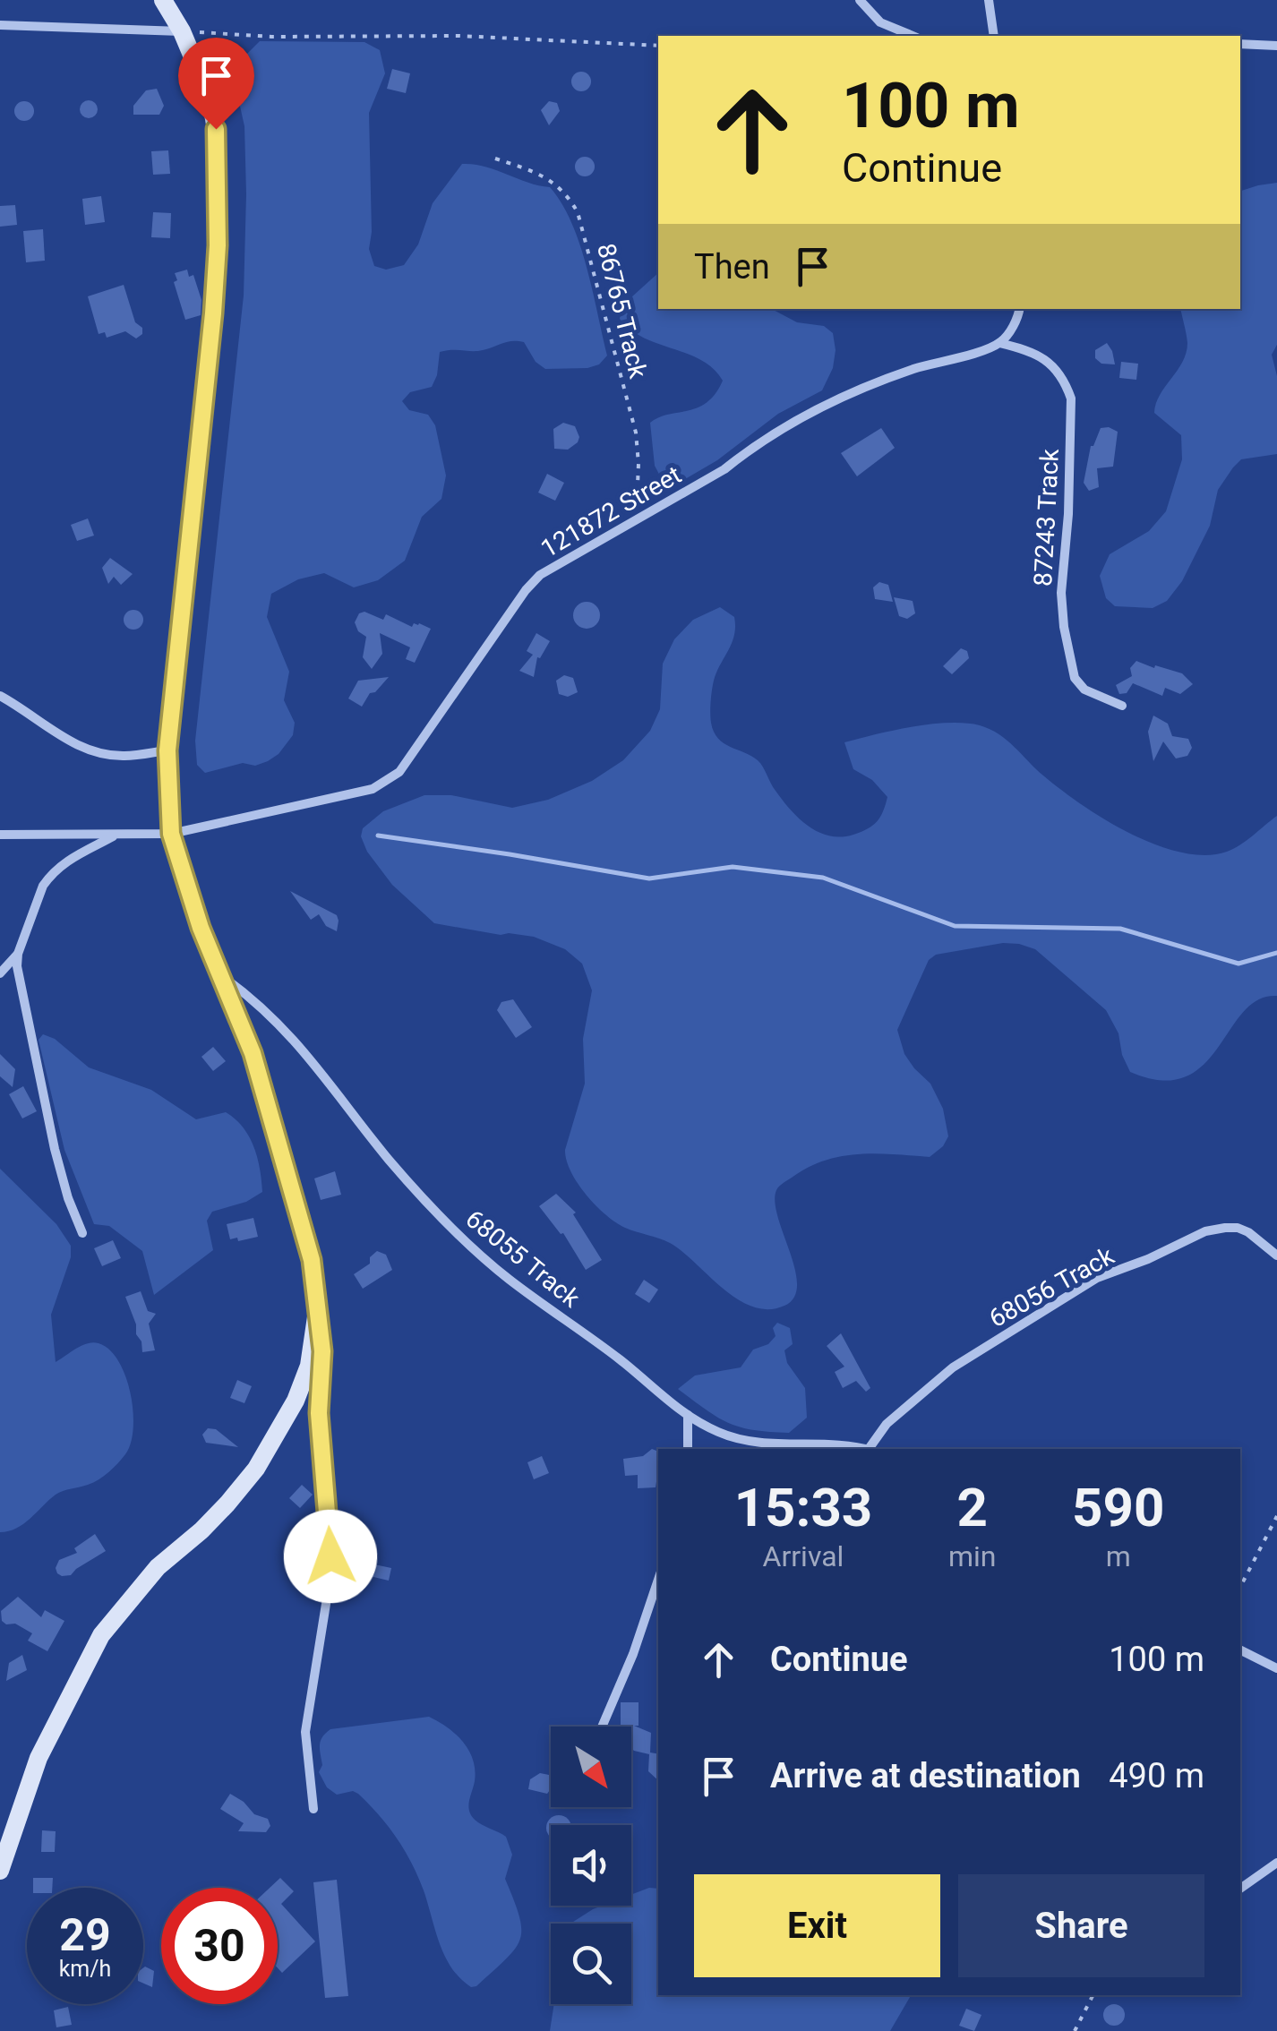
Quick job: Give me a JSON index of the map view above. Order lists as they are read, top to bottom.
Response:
{
  "streets": {
    "street": [
      "121872 Street",
      "87243 Track",
      "68055 Track",
      "68056 Track"
    ],
    "path": ["86765 Track"]
  },
  "crossings": [
    ["86765 Track", "121872 Street"],
    ["121872 Street", "87243 Track"]
  ],
  "north": "bottom right",
  "page": {
    "turn": ["100 m", "Continue"],
    "then": "Then",
    "eta": [
      "15:33",
      "Arrival",
      "2",
      "min",
      "590",
      "m"
    ],
    "list": [
      {
        "name": "Continue",
        "value": "100 m"
      },
      {
        "name": "Arrive at destination",
        "value": "490 m"
      }
    ],
    "buttons": ["Exit", "Share"],
    "speed": "29 km/h",
    "limit": "30"
  }
}
